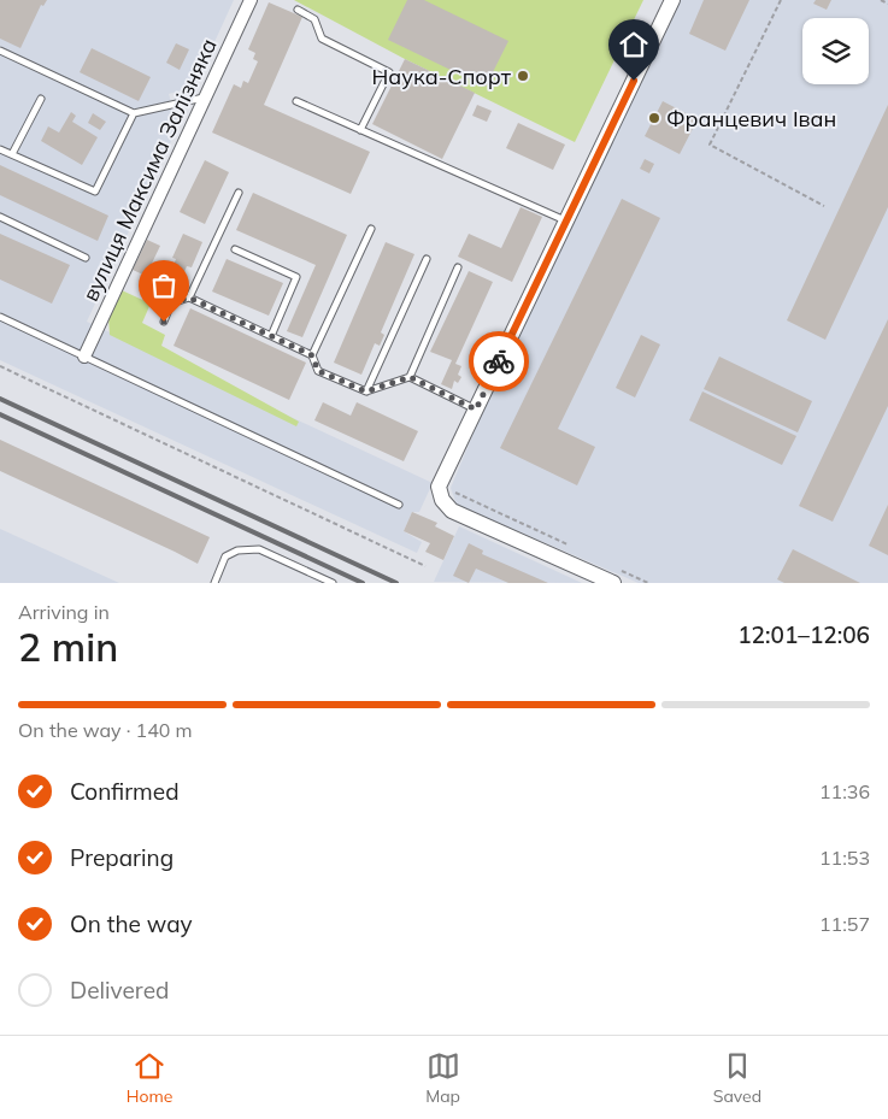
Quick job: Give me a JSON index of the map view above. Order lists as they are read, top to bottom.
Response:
{
  "streets": {
    "street": ["вулиця Максима Залізняка"]
  },
  "places": ["Наука-Спорт", "Францевич Іван"],
  "page": {
    "heading": ["2 min", "Arriving in", "12:01–12:06"],
    "bar": "On the way · 140 m",
    "list": [
      ["Confirmed", "11:36"],
      ["Preparing", "11:53"],
      ["On the way", "11:57"],
      "Delivered"
    ],
    "tabs": ["Home", "Map", "Saved"]
  }
}
